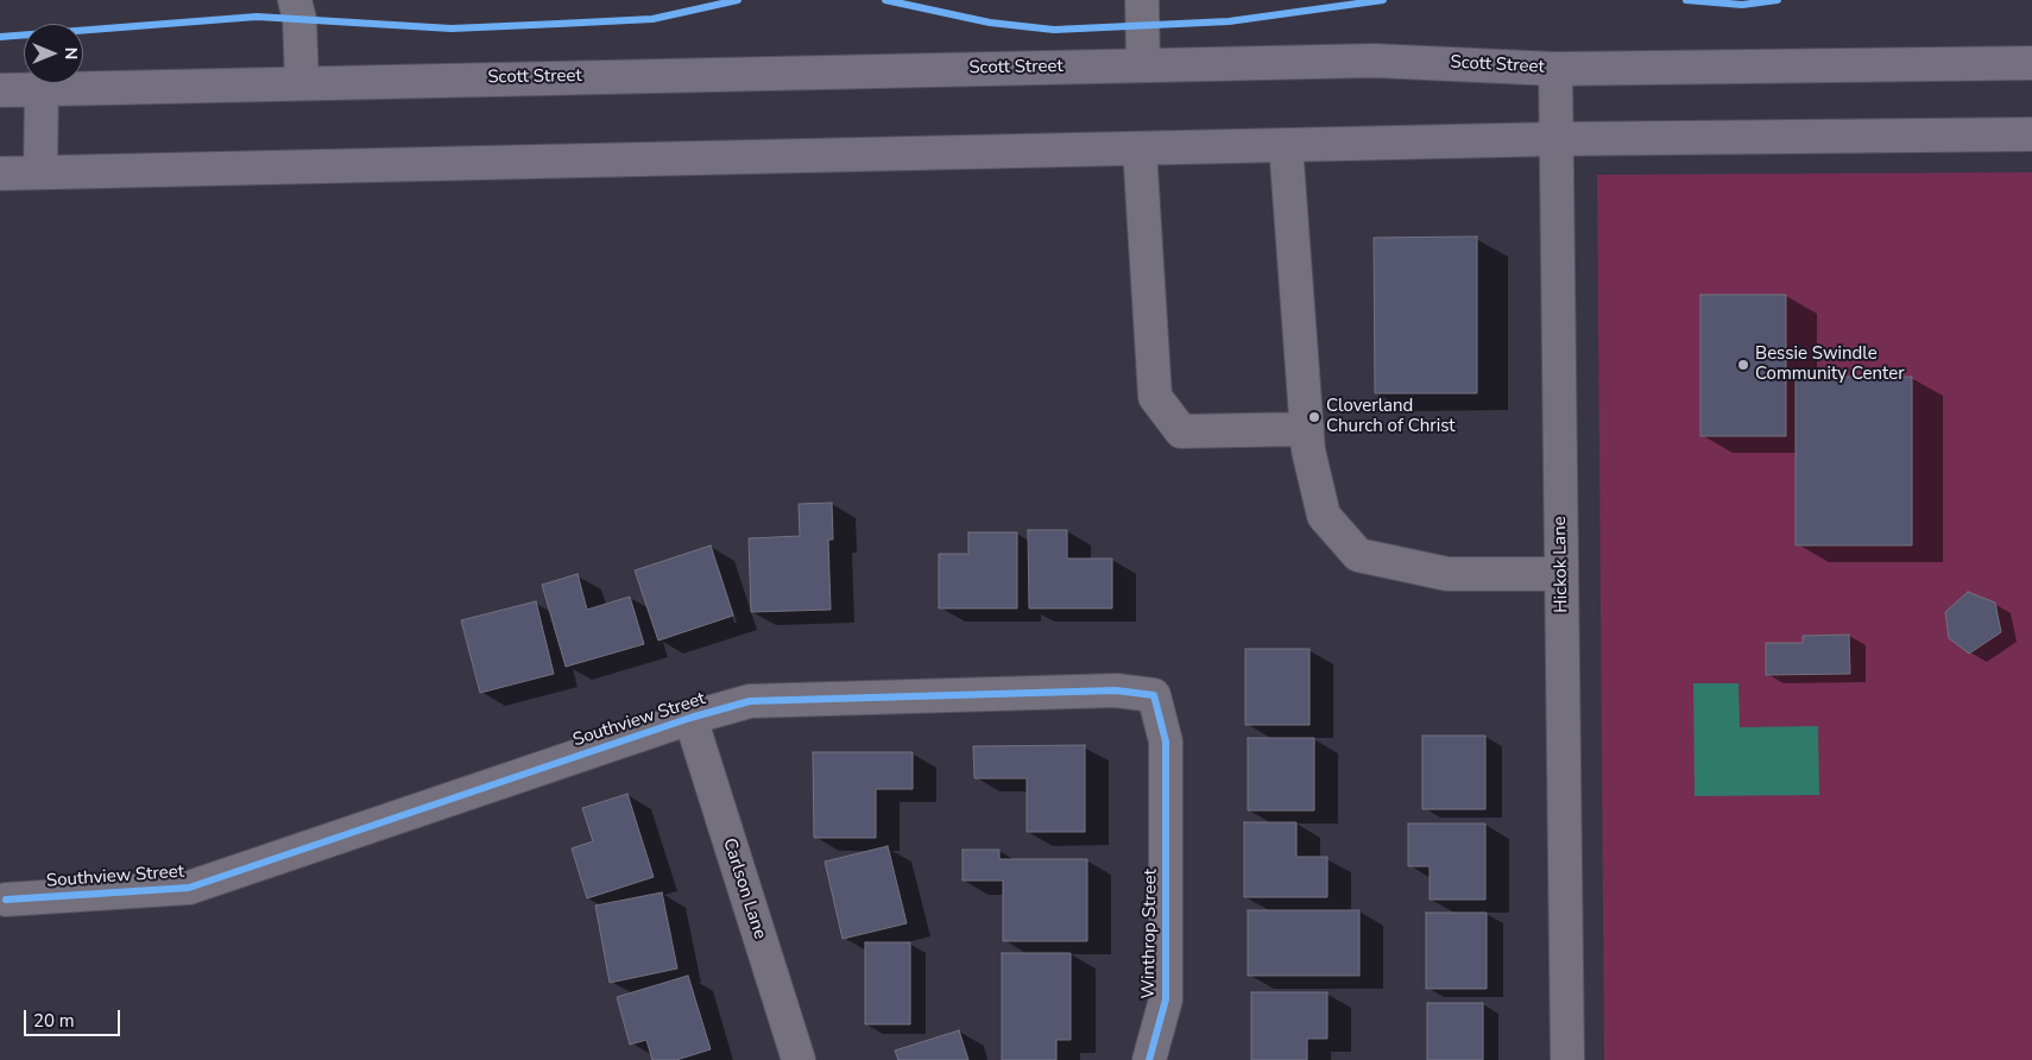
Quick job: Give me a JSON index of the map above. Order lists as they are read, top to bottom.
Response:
{
  "streets": {
    "main road": ["Scott Street"],
    "street": [
      "Hickok Lane",
      "Southview Street",
      "Carlson Lane",
      "Winthrop Street"
    ]
  },
  "crossings": [
    ["Scott Street", "Hickok Lane"],
    ["Southview Street", "Carlson Lane"],
    ["Southview Street", "Winthrop Street"]
  ],
  "places": ["Bessie Swindle Community Center", "Cloverland Church of Christ"],
  "scale_bar": "20 m",
  "north": "right"
}
